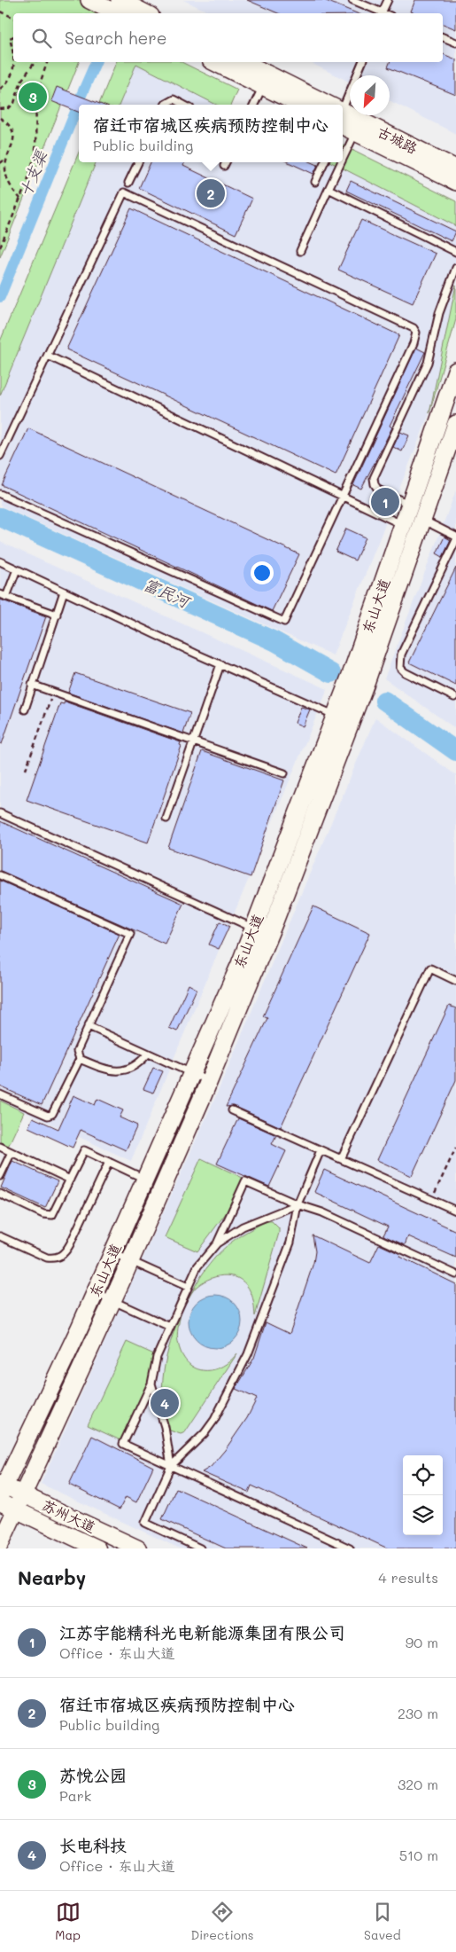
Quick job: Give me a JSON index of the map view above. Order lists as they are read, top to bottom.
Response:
{
  "streets": {
    "main road": ["古城路", "东山大道"],
    "street": ["苏州大道"]
  },
  "crossings": [
    ["东山大道", "苏州大道"]
  ],
  "water": ["十支渠", "富民河"],
  "north": "bottom left",
  "page": {
    "search": "Search here",
    "pins": [
      "3",
      "2",
      "1",
      "4"
    ],
    "popup": ["宿迁市宿城区疾病预防控制中心", "Public building"],
    "heading": ["Nearby", "4 results"],
    "list": [
      {
        "mark": "1",
        "name": "江苏宇能精科光电新能源集团有限公司",
        "note": "Office · 东山大道",
        "value": "90 m"
      },
      {
        "mark": "2",
        "name": "宿迁市宿城区疾病预防控制中心",
        "note": "Public building",
        "value": "230 m"
      },
      {
        "mark": "3",
        "name": "苏悦公园",
        "note": "Park",
        "value": "320 m"
      },
      {
        "mark": "4",
        "name": "长电科技",
        "note": "Office · 东山大道",
        "value": "510 m"
      }
    ],
    "nav": ["Map", "Directions", "Saved"]
  }
}
